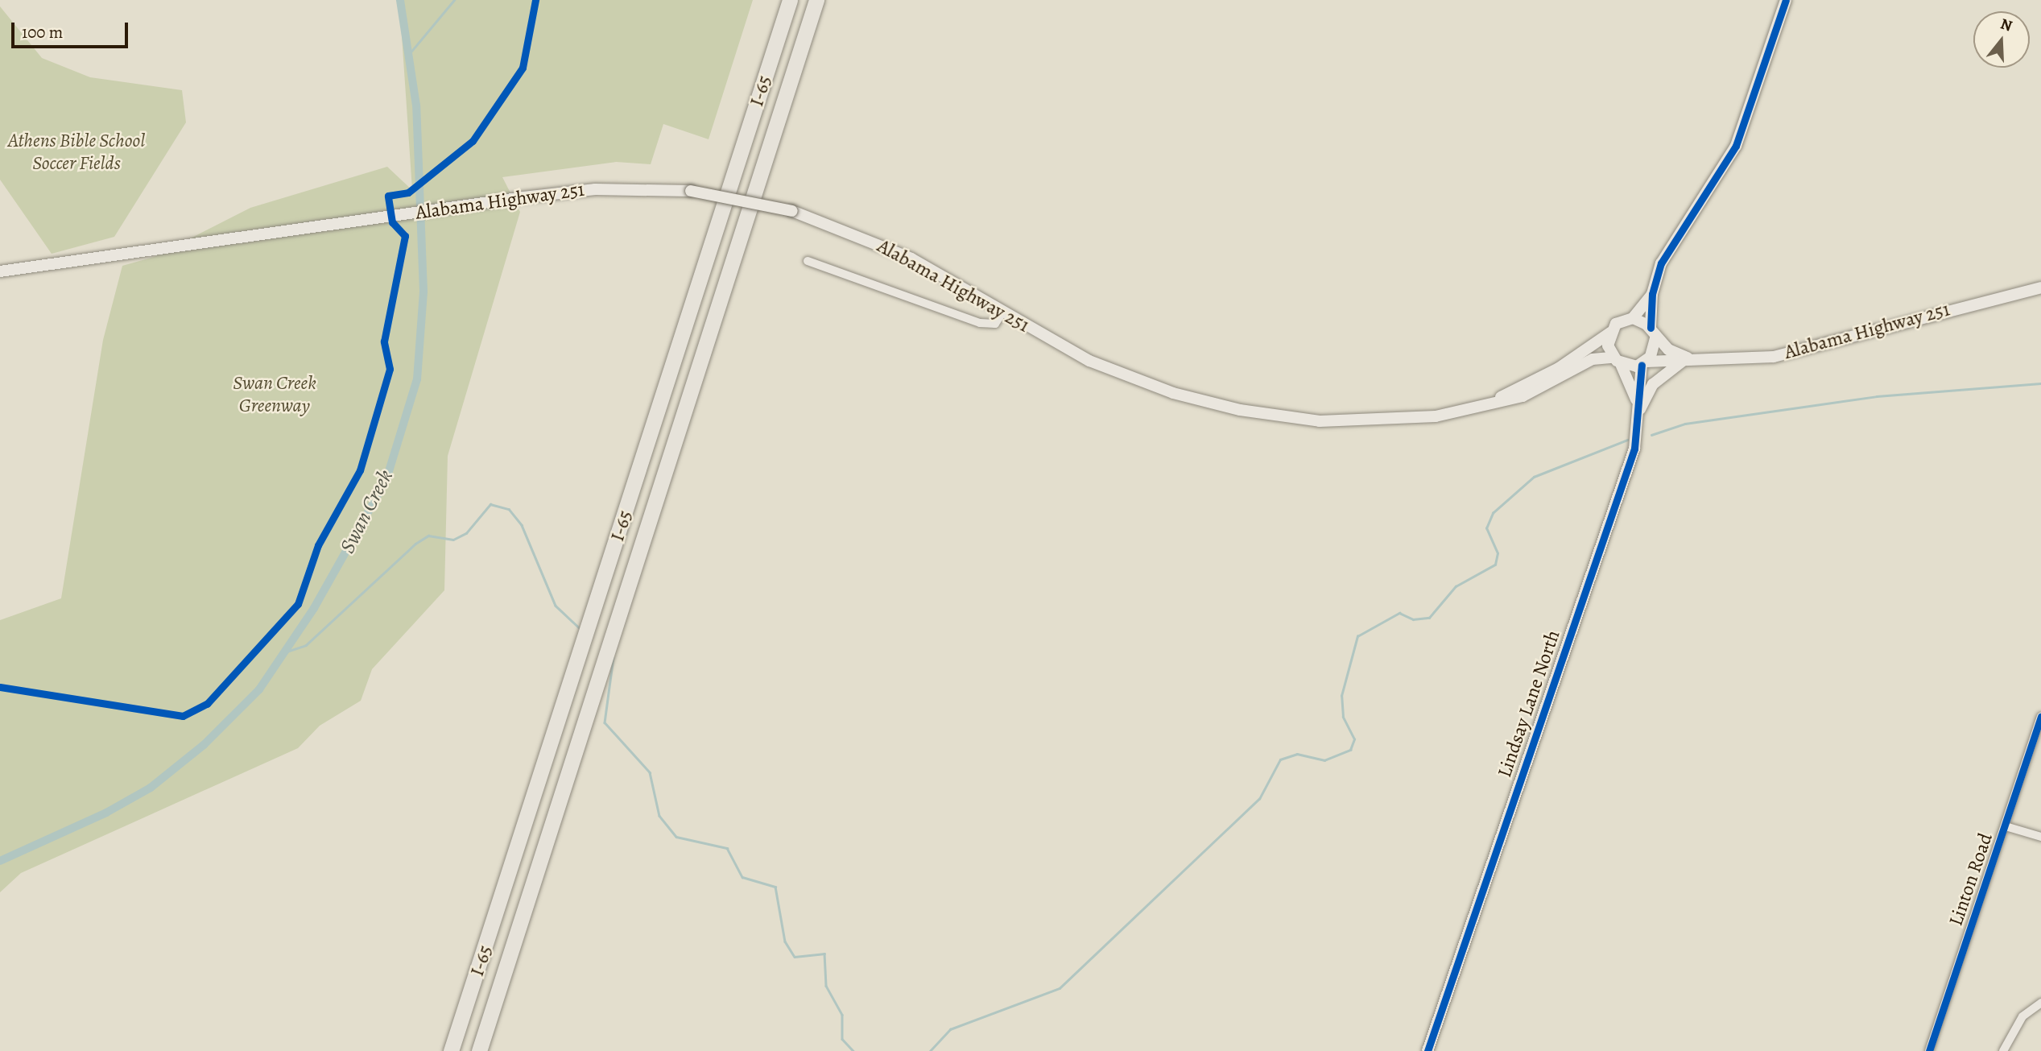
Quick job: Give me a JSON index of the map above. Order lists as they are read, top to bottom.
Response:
{
  "streets": {
    "highway": ["I-65"],
    "main road": ["Alabama Highway 251", "Lindsay Lane North"],
    "street": ["Linton Road"]
  },
  "crossings": [
    ["Alabama Highway 251", "Lindsay Lane North"]
  ],
  "water": ["Swan Creek"],
  "parks": ["Athens Bible School Soccer Fields", "Swan Creek Greenway"],
  "scale_bar": "100 m",
  "north": "top"
}
